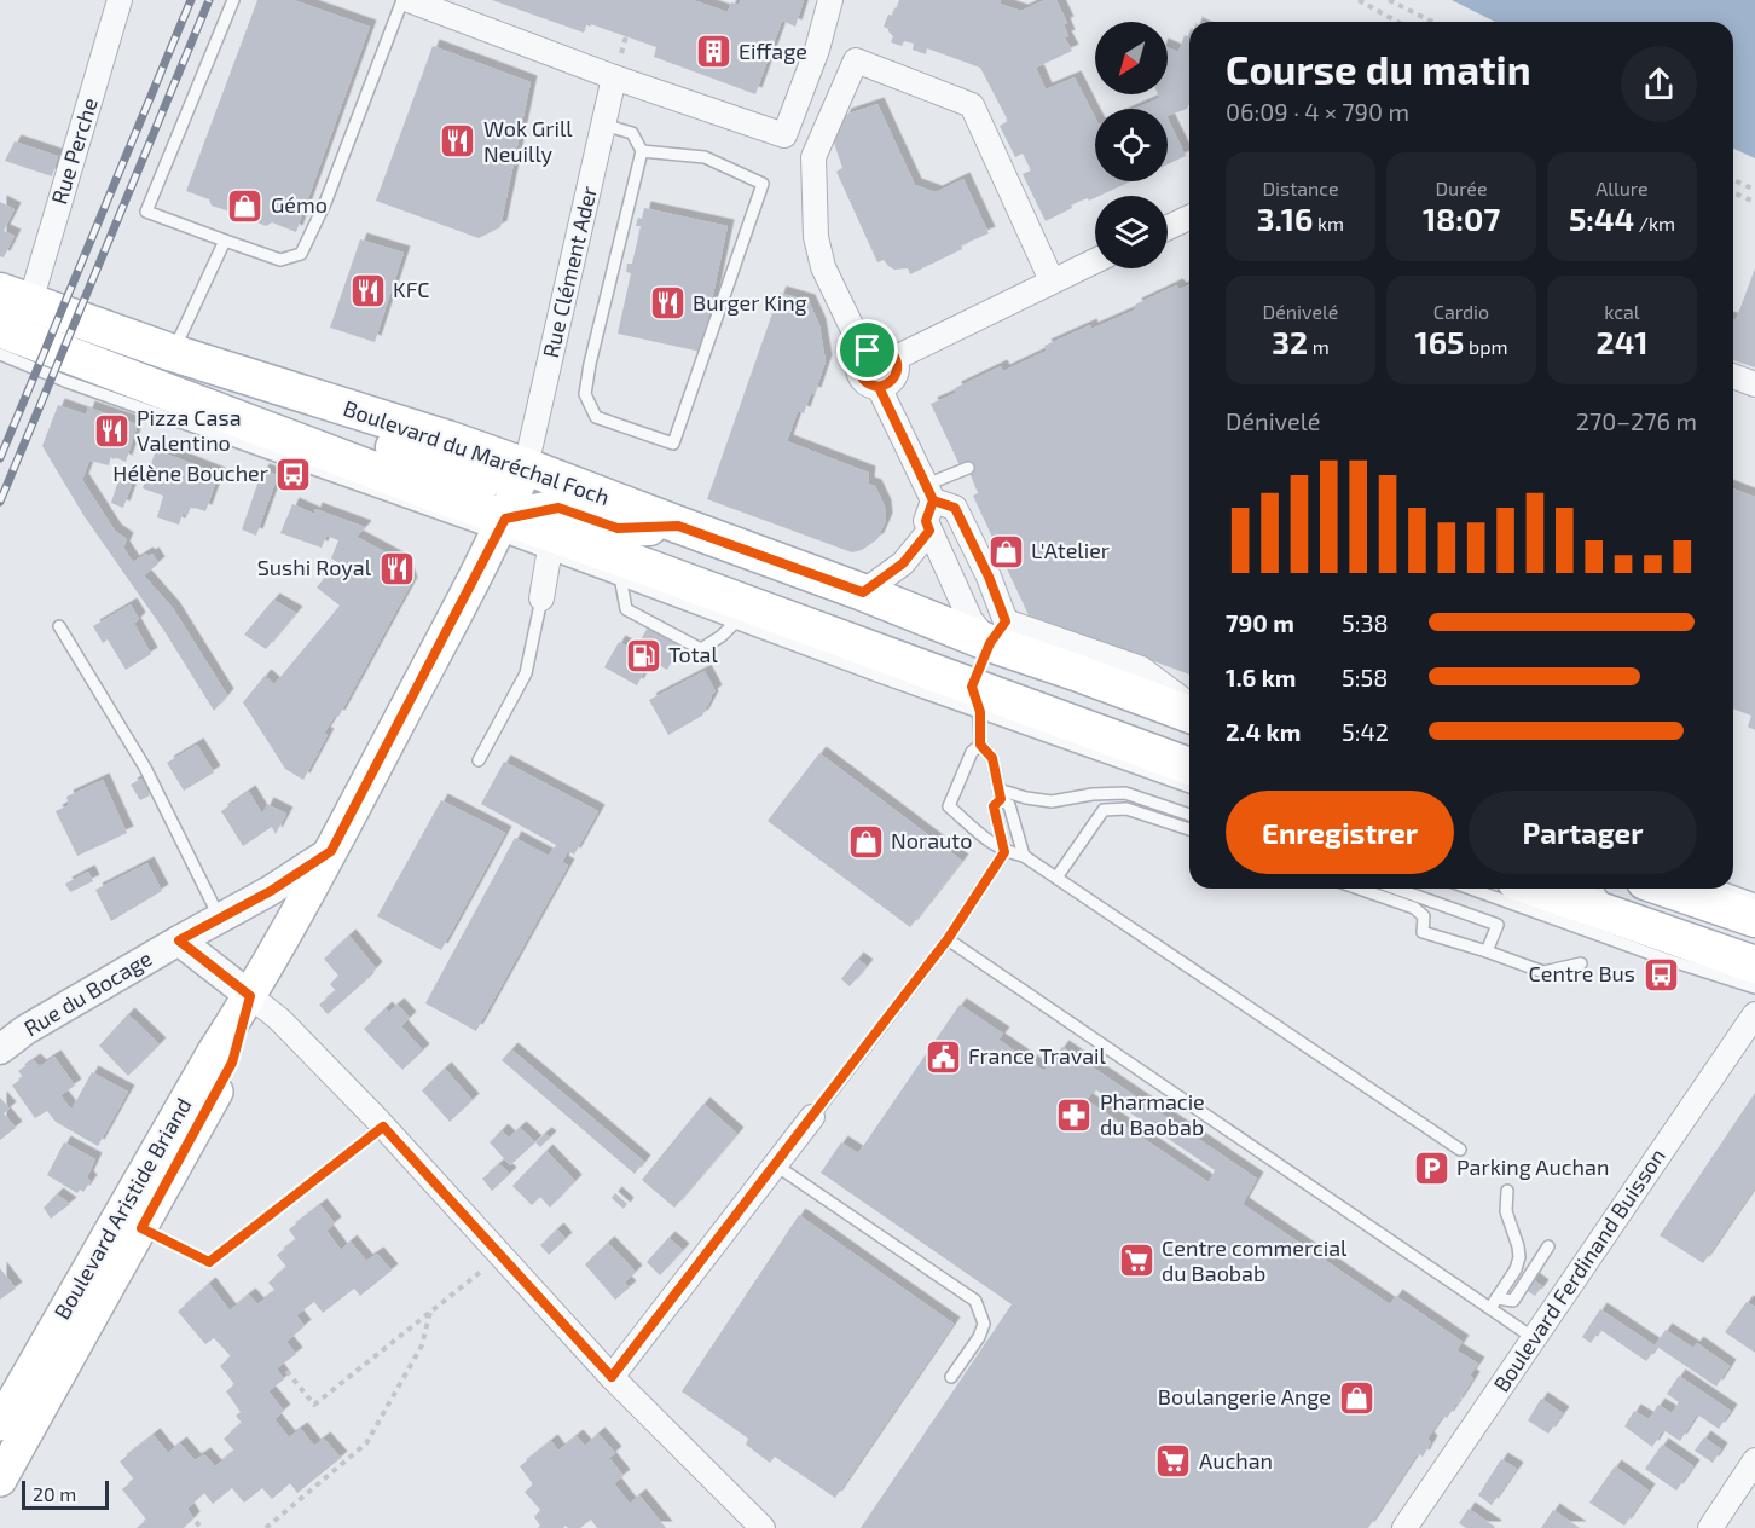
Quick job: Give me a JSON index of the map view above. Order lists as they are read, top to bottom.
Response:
{
  "streets": {
    "main road": ["Boulevard du Maréchal Foch", "Boulevard Aristide Briand"],
    "street": [
      "Rue Perche",
      "Rue Clément Ader",
      "Rue du Bocage",
      "Boulevard Ferdinand Buisson"
    ]
  },
  "crossings": [
    ["Rue Perche", "Boulevard du Maréchal Foch"],
    ["Rue Clément Ader", "Boulevard du Maréchal Foch"],
    ["Rue Clément Ader", "Boulevard Aristide Briand"],
    ["Boulevard du Maréchal Foch", "Boulevard Aristide Briand"],
    ["Rue du Bocage", "Boulevard Aristide Briand"]
  ],
  "places": {
    "building": ["Eiffage"],
    "restaurant": [
      "Wok Grill Neuilly",
      "KFC",
      "Burger King",
      "Pizza Casa Valentino",
      "Sushi Royal"
    ],
    "shop": [
      "Gémo",
      "L'Atelier",
      "Norauto",
      "Boulangerie Ange"
    ],
    "bus stop": ["Hélène Boucher", "Centre Bus"],
    "fuel station": ["Total"],
    "public building": ["France Travail"],
    "pharmacy": ["Pharmacie du Baobab"],
    "parking": ["Parking Auchan"],
    "supermarket": ["Centre commercial du Baobab", "Auchan"]
  },
  "scale_bar": "20 m",
  "north": "bottom left",
  "page": {
    "heading": ["Course du matin", "06:09 · 4 × 790 m"],
    "stats": [
      ["Distance", "3.16 km"],
      ["Durée", "18:07"],
      ["Allure", "5:44 /km"],
      ["Dénivelé", "32 m"],
      ["Cardio", "165 bpm"],
      ["kcal", "241"]
    ],
    "chart": ["Dénivelé", "270–276 m"],
    "list": [
      {
        "name": "790 m",
        "note": "5:38"
      },
      {
        "name": "1.6 km",
        "note": "5:58"
      },
      {
        "name": "2.4 km",
        "note": "5:42"
      }
    ],
    "buttons": ["Enregistrer", "Partager"],
    "scale": "20 m"
  }
}
